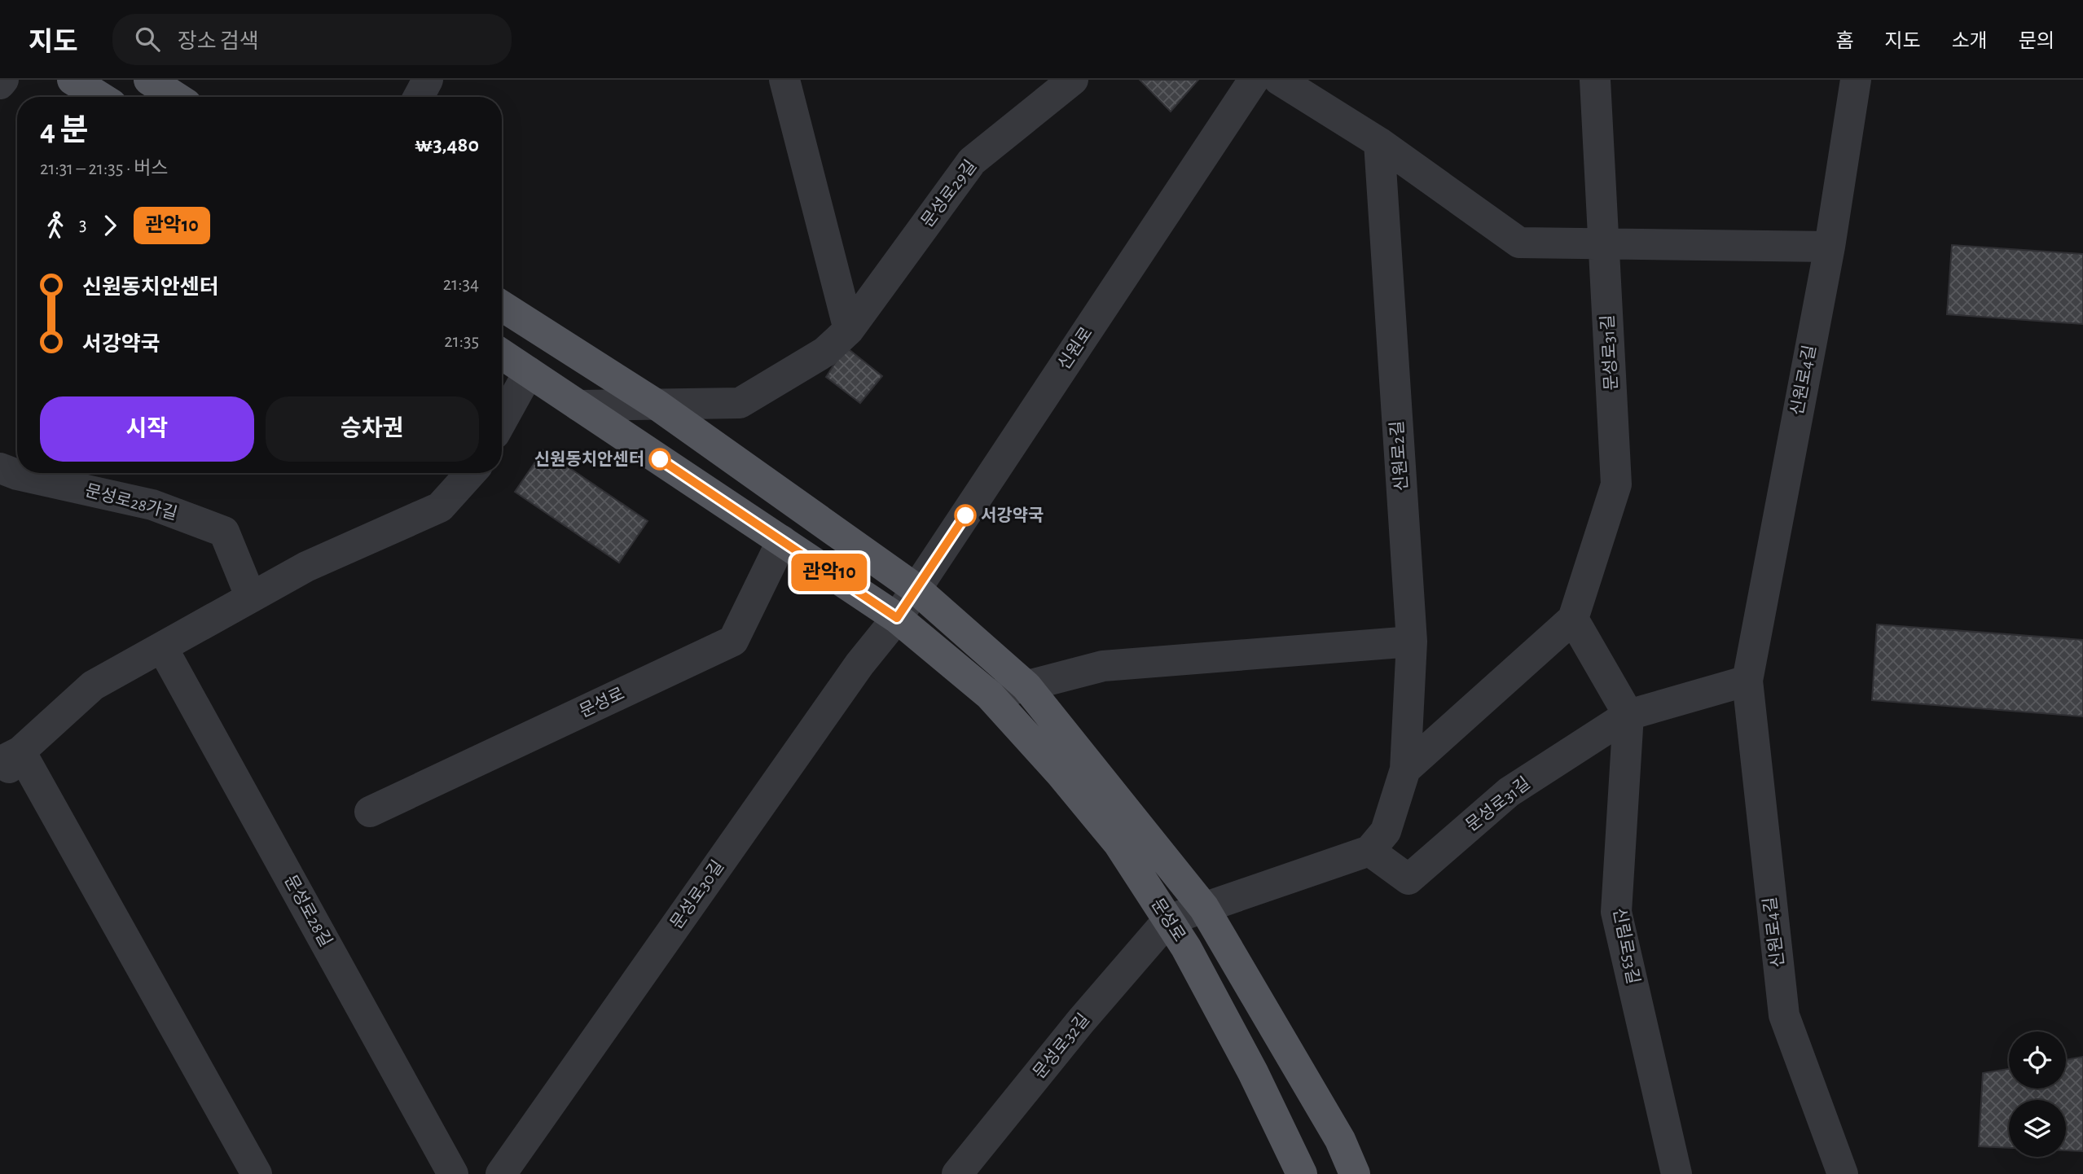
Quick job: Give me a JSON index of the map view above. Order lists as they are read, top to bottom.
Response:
{
  "streets": {
    "main road": ["문성로"],
    "street": [
      "문성로29길",
      "신원로",
      "문성로31길",
      "신원로4길",
      "신원로2길",
      "문성로28가길",
      "문성로30길",
      "문성로28길",
      "신림로53길",
      "문성로32길"
    ]
  },
  "crossings": [
    ["문성로29길", "문성로"],
    ["신원로", "문성로"],
    ["신원로", "문성로30길"],
    ["문성로31길", "신림로53길"],
    ["문성로", "문성로30길"],
    ["문성로", "문성로32길"]
  ],
  "places": ["신원동치안센터", "서강약국"],
  "lines": ["bus line 관악10"],
  "page": {
    "header": "지도",
    "search": "장소 검색",
    "nav": [
      "홈",
      "지도",
      "소개",
      "문의"
    ],
    "on_map": "관악10",
    "heading": ["4 분", "21:31 – 21:35 · 버스", "₩3,480"],
    "legs": ["3", "관악10"],
    "list": [
      {
        "name": "신원동치안센터",
        "value": "21:34"
      },
      {
        "name": "서강약국",
        "value": "21:35"
      }
    ],
    "buttons": ["시작", "승차권"]
  }
}
